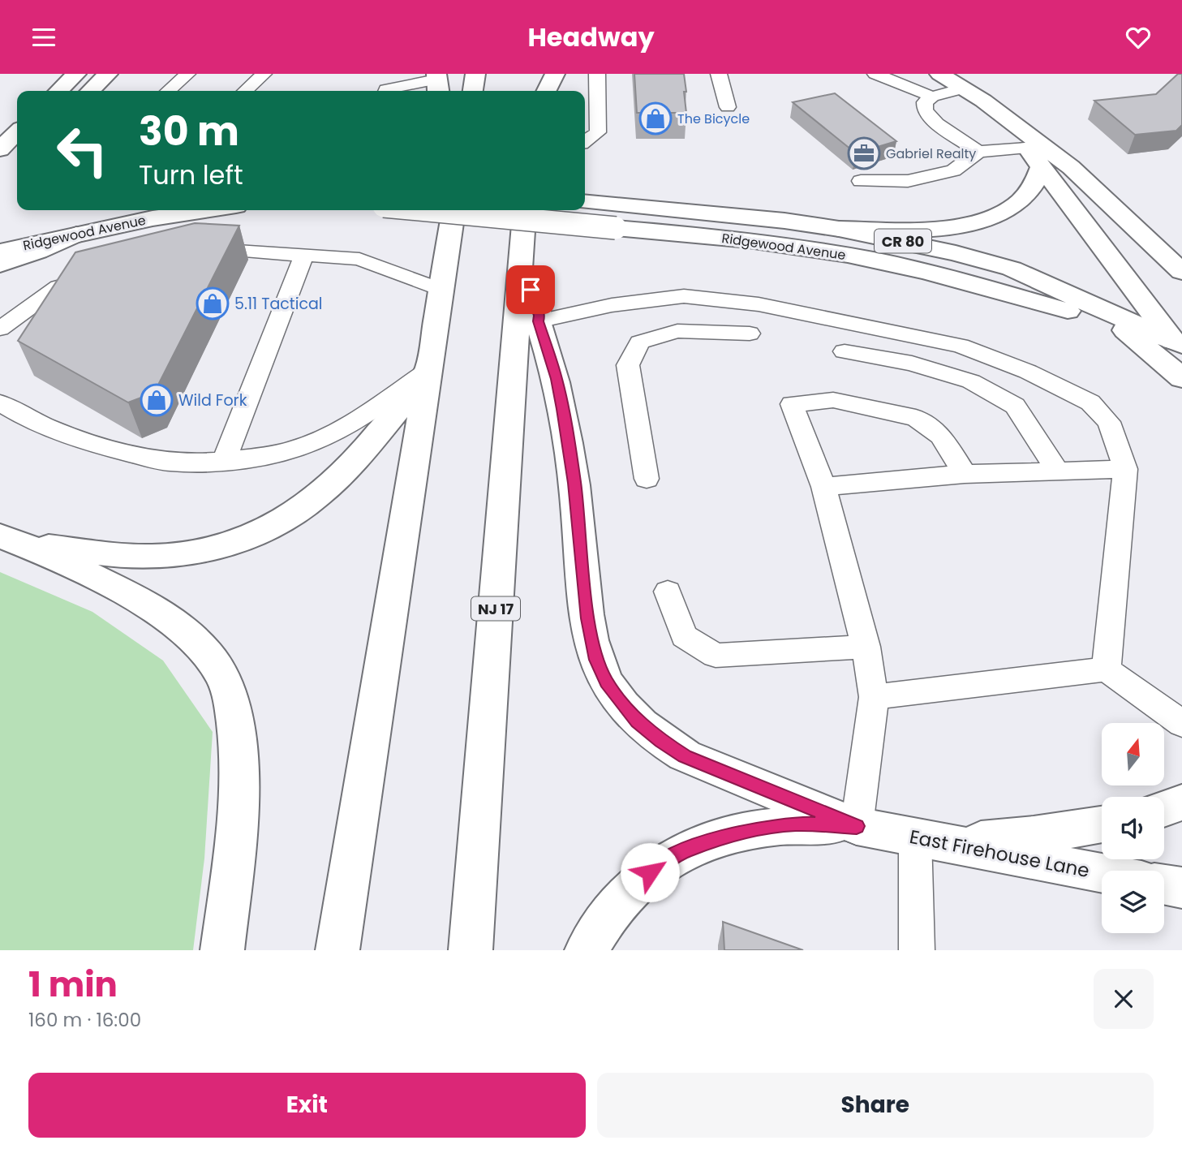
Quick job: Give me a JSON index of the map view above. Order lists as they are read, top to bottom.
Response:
{
  "streets": {
    "main road": [
      "Ridgewood Avenue",
      "CR 80",
      "NJ 17",
      "East Firehouse Lane"
    ]
  },
  "places": {
    "shop": ["The Bicycle", "5.11 Tactical", "Wild Fork"],
    "office": ["Gabriel Realty"]
  },
  "north": "top",
  "page": {
    "header": "Headway",
    "turn": ["30 m", "Turn left"],
    "heading": ["1 min", "160 m · 16:00"],
    "buttons": ["Exit", "Share"]
  }
}
